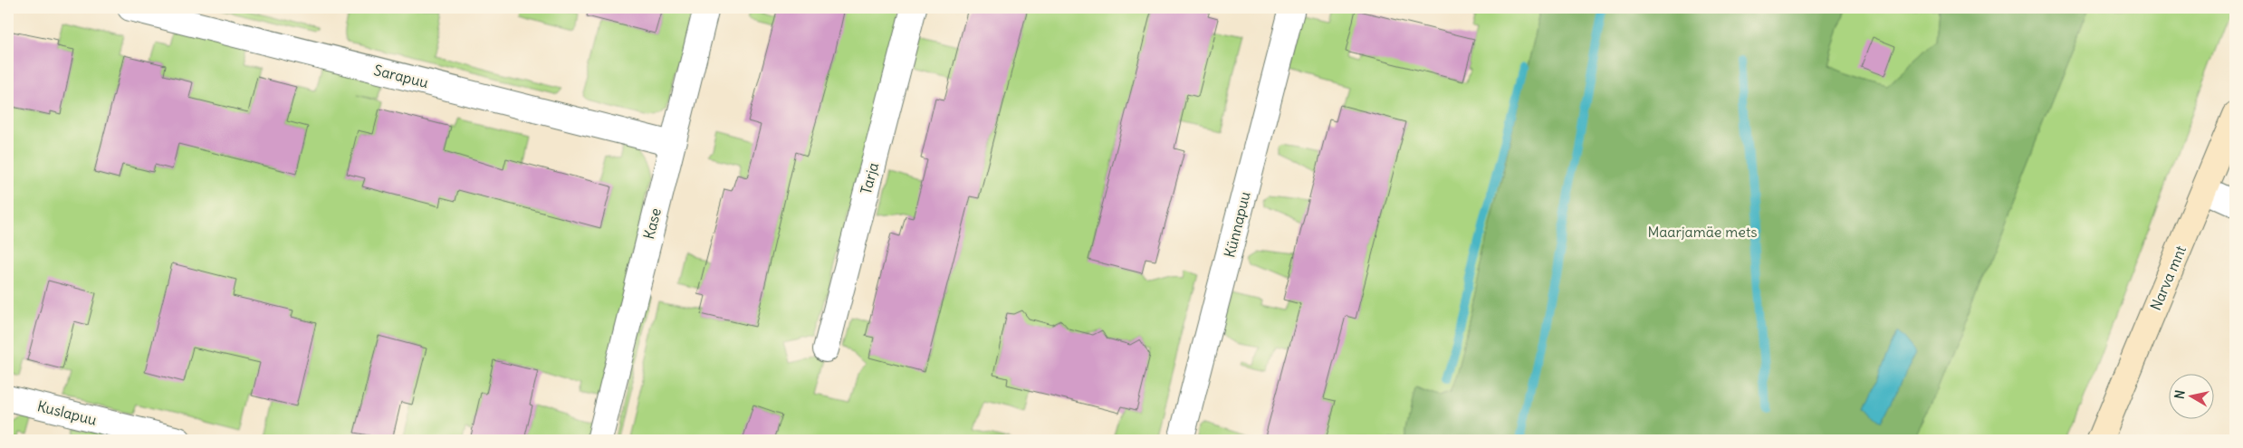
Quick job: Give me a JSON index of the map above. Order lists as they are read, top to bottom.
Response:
{
  "streets": {
    "main road": ["Narva mnt"],
    "street": [
      "Sarapuu",
      "Tarja",
      "Kase",
      "Künnapuu",
      "Kuslapuu"
    ]
  },
  "crossings": [
    ["Sarapuu", "Kase"]
  ],
  "parks": ["Maarjamäe mets"],
  "north": "left"
}
